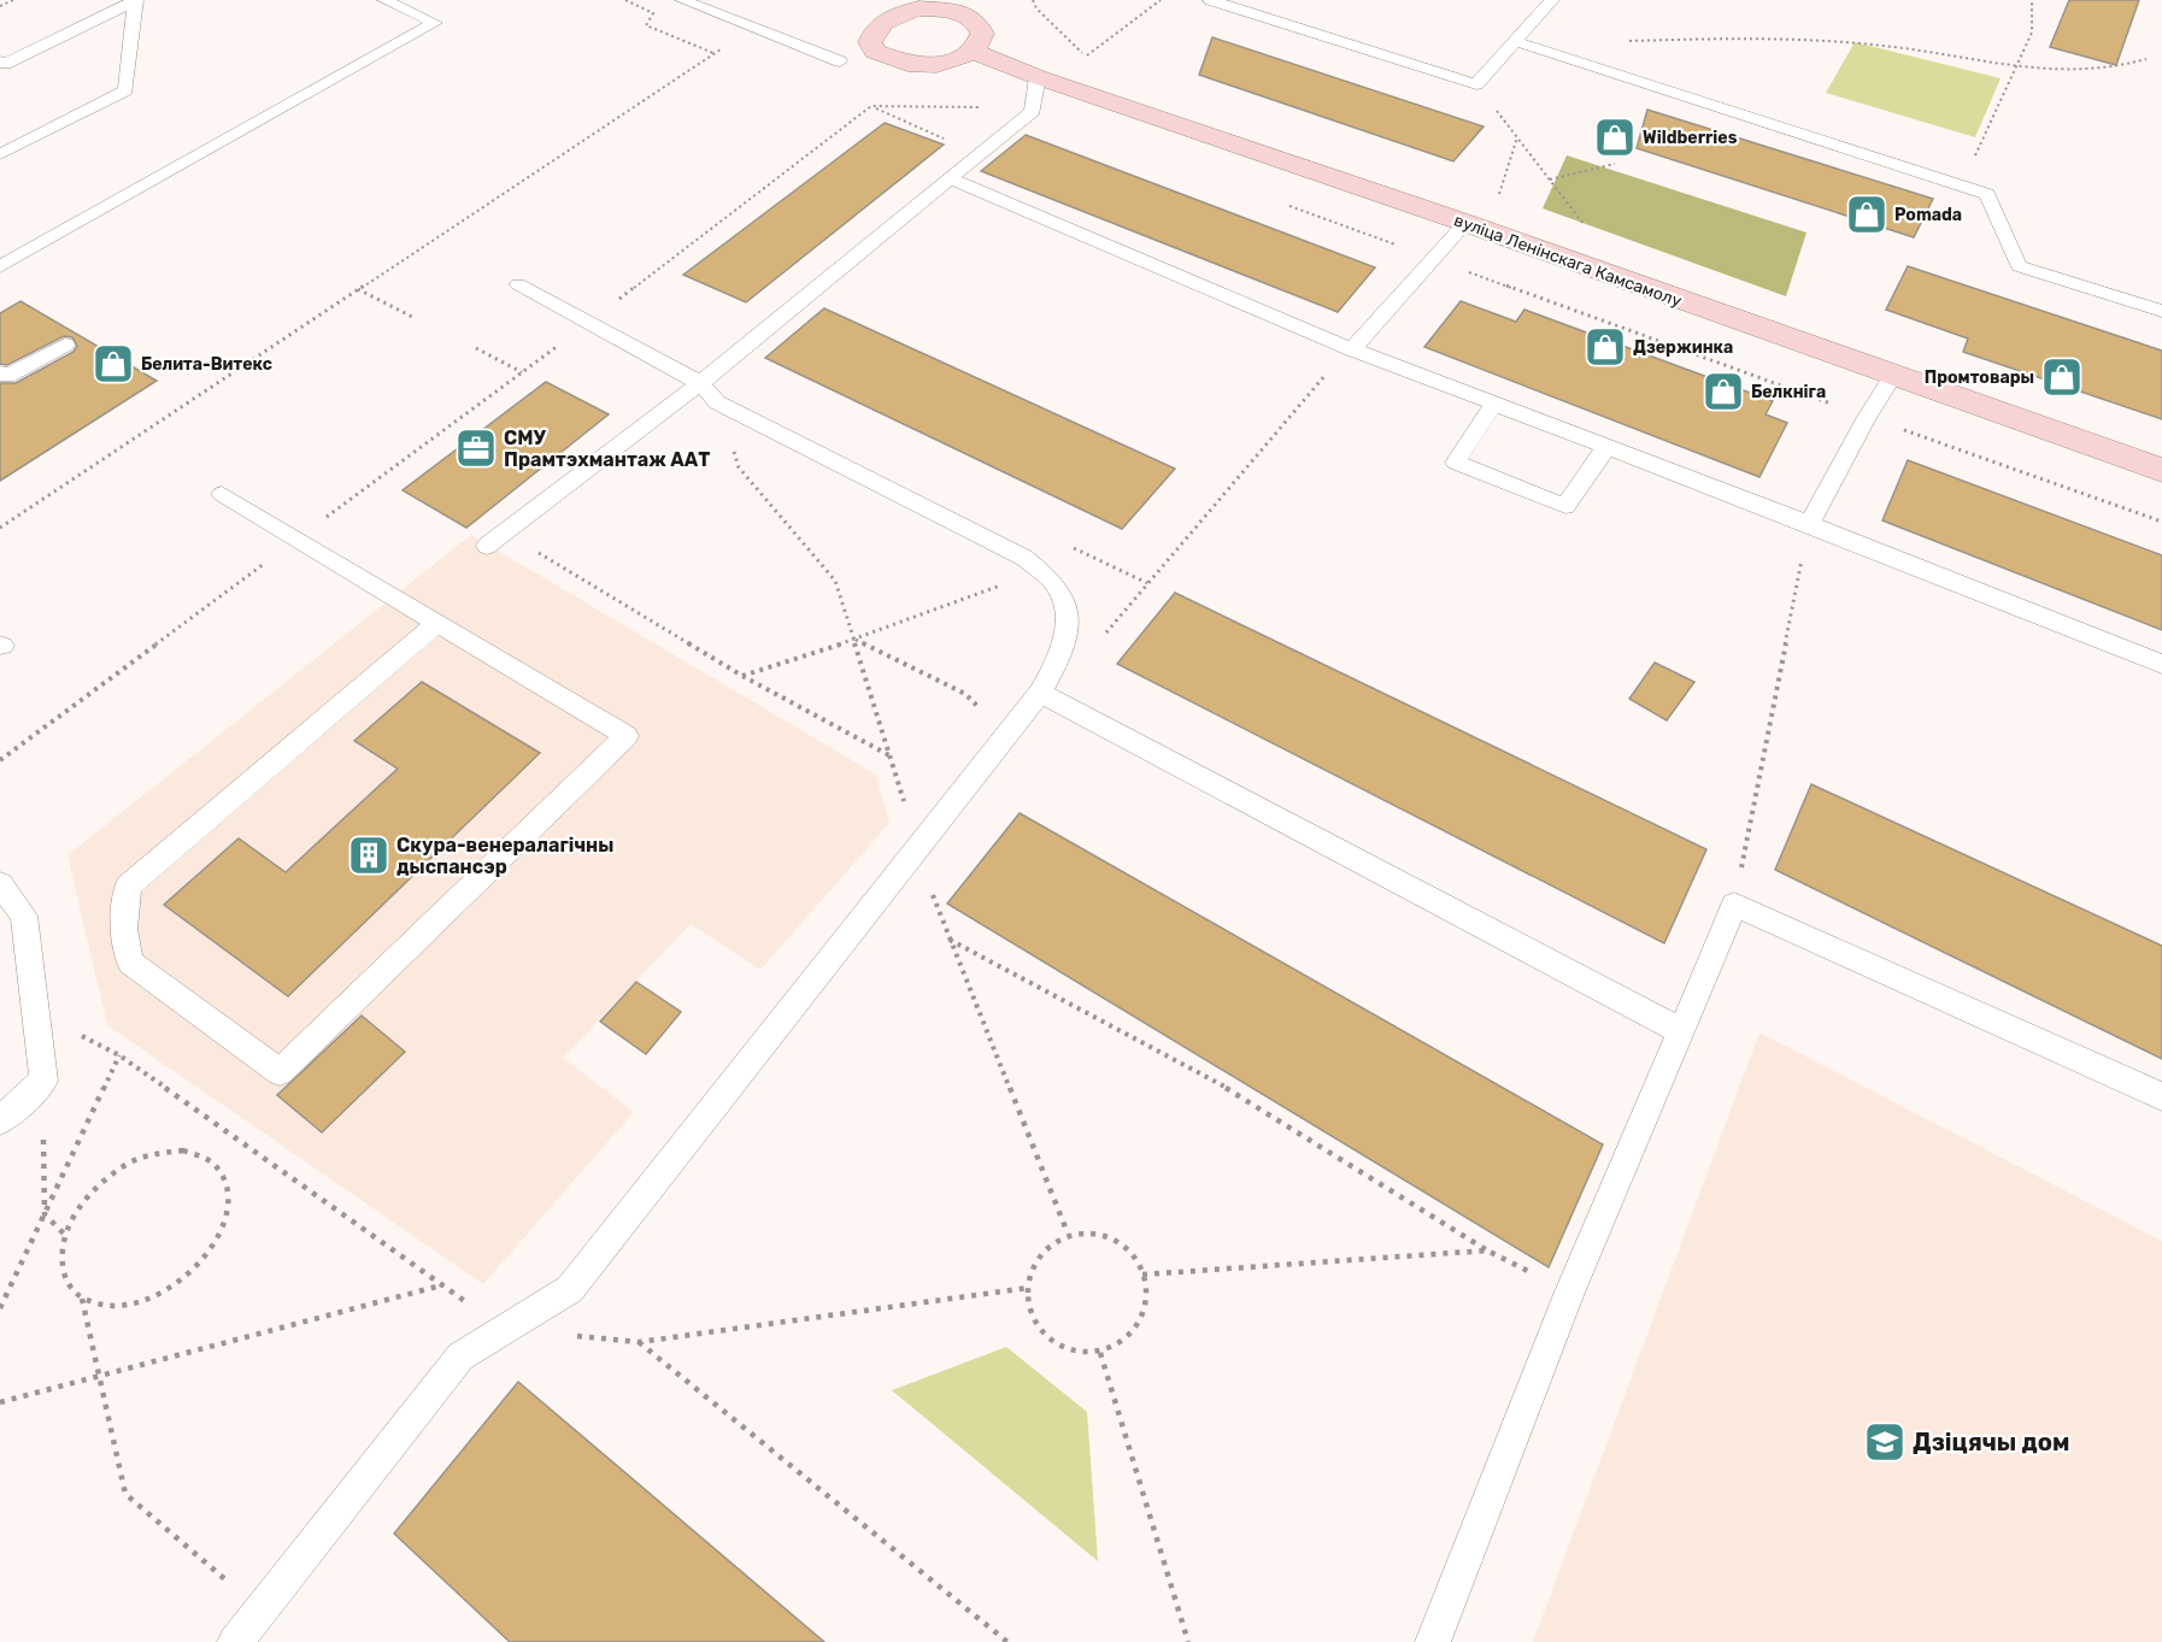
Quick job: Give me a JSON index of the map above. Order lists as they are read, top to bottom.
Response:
{
  "streets": {
    "main road": ["вуліца Ленінскага Камсамолу"]
  },
  "places": {
    "shop": [
      "Wildberries",
      "Pomada",
      "Дзержинка",
      "Белита-Витекс",
      "Промтовары",
      "Белкніга"
    ],
    "office": ["СМУ Прамтэхмантаж ААТ"],
    "building": ["Скура-венералагічны дыспансэр"],
    "school or university": ["Дзіцячы дом"]
  }
}
